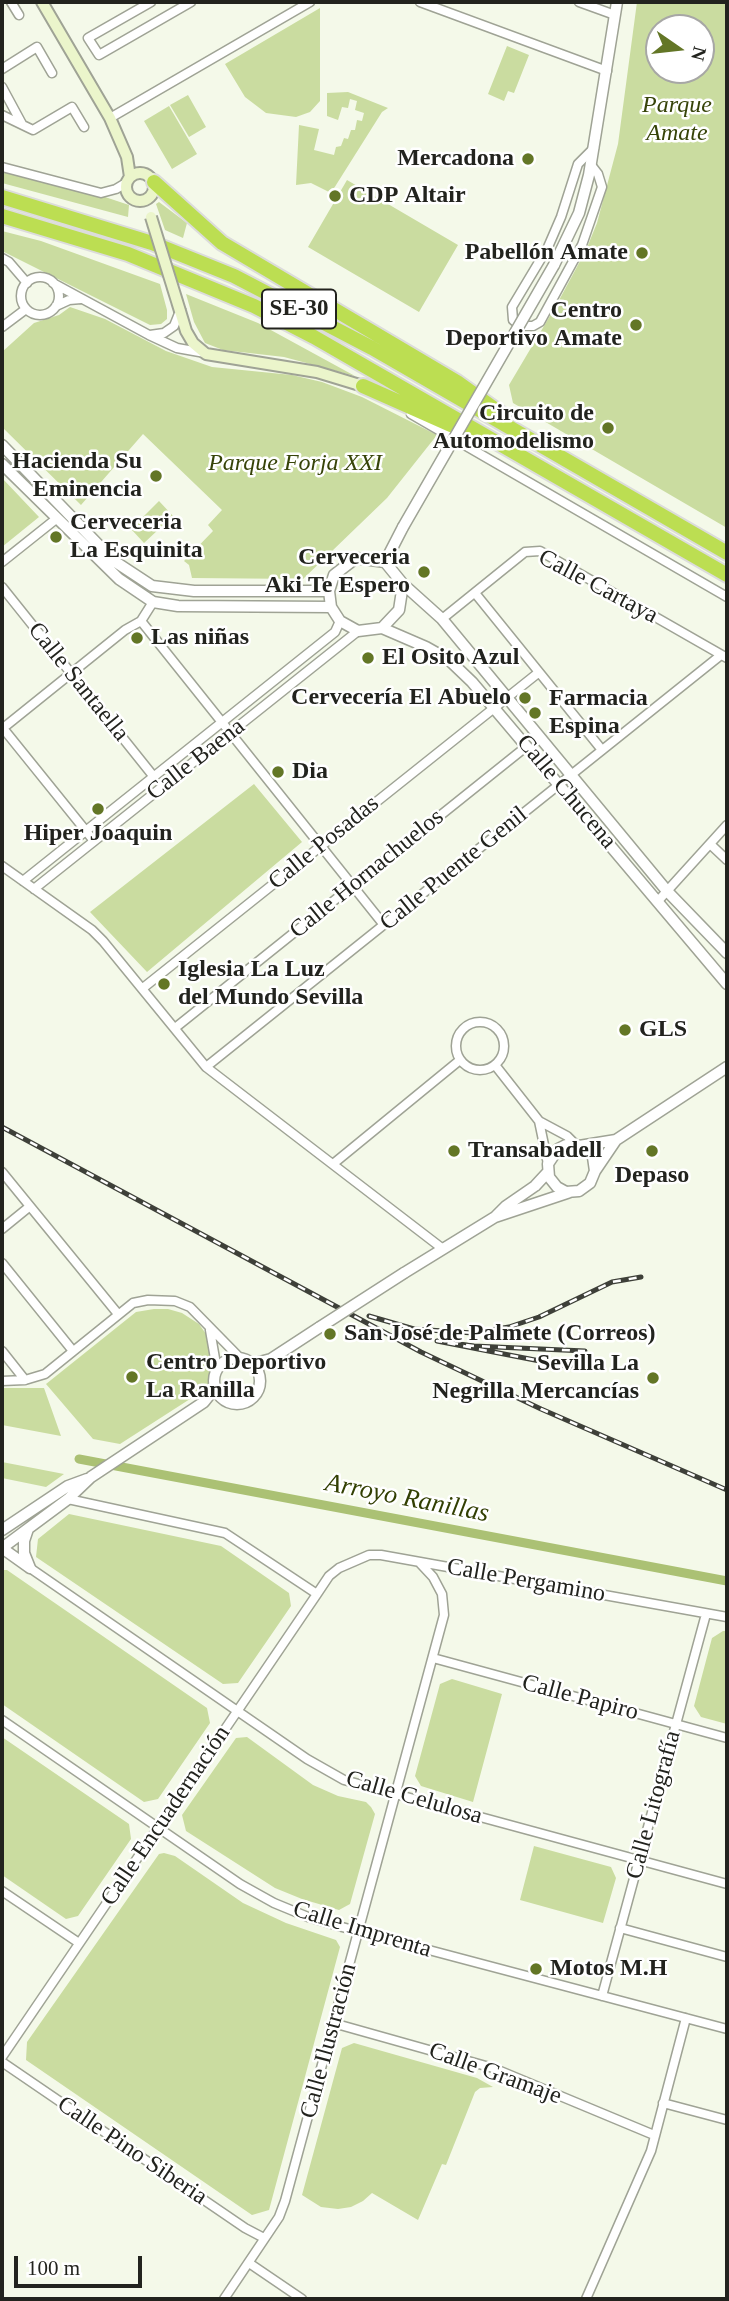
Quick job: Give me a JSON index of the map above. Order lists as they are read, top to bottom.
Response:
{
  "streets": {
    "highway": ["SE-30"],
    "street": [
      "Calle Cartaya",
      "Calle Santaella",
      "Calle Baena",
      "Calle Chucena",
      "Calle Posadas",
      "Calle Puente Genil",
      "Calle Hornachuelos",
      "Calle Pergamino",
      "Calle Papiro",
      "Calle Celulosa",
      "Calle Litografía",
      "Calle Encuadernación",
      "Calle Imprenta",
      "Calle Ilustración",
      "Calle Gramaje",
      "Calle Pino Siberia"
    ]
  },
  "crossings": [
    ["Calle Cartaya", "Calle Chucena"],
    ["Calle Cartaya", "Calle Puente Genil"],
    ["Calle Santaella", "Calle Baena"],
    ["Calle Baena", "Calle Chucena"],
    ["Calle Chucena", "Calle Posadas"],
    ["Calle Chucena", "Calle Puente Genil"],
    ["Calle Chucena", "Calle Hornachuelos"],
    ["Calle Pergamino", "Calle Litografía"],
    ["Calle Pergamino", "Calle Encuadernación"],
    ["Calle Pergamino", "Calle Ilustración"],
    ["Calle Papiro", "Calle Litografía"],
    ["Calle Papiro", "Calle Ilustración"],
    ["Calle Celulosa", "Calle Litografía"],
    ["Calle Celulosa", "Calle Encuadernación"],
    ["Calle Celulosa", "Calle Ilustración"],
    ["Calle Litografía", "Calle Imprenta"],
    ["Calle Encuadernación", "Calle Imprenta"],
    ["Calle Encuadernación", "Calle Pino Siberia"],
    ["Calle Imprenta", "Calle Ilustración"],
    ["Calle Ilustración", "Calle Gramaje"],
    ["Calle Ilustración", "Calle Pino Siberia"]
  ],
  "water": ["Arroyo Ranillas"],
  "parks": ["Parque Amate", "Parque Forja XXI"],
  "places": [
    "Mercadona",
    "CDP Altair",
    "Pabellón Amate",
    "Centro Deportivo Amate",
    "Circuito de Automodelismo",
    "Hacienda Su Eminencia",
    "Cerveceria La Esquinita",
    "Cerveceria Aki Te Espero",
    "Las niñas",
    "El Osito Azul",
    "Cervecería El Abuelo",
    "Farmacia Espina",
    "Dia",
    "Hiper Joaquin",
    "Iglesia La Luz del Mundo Sevilla",
    "GLS",
    "Transabadell",
    "Depaso",
    "San José de Palmete (Correos)",
    "Centro Deportivo La Ranilla",
    "Sevilla La Negrilla Mercancías",
    "Motos M.H"
  ],
  "scale_bar": "100 m",
  "north": "right"
}
